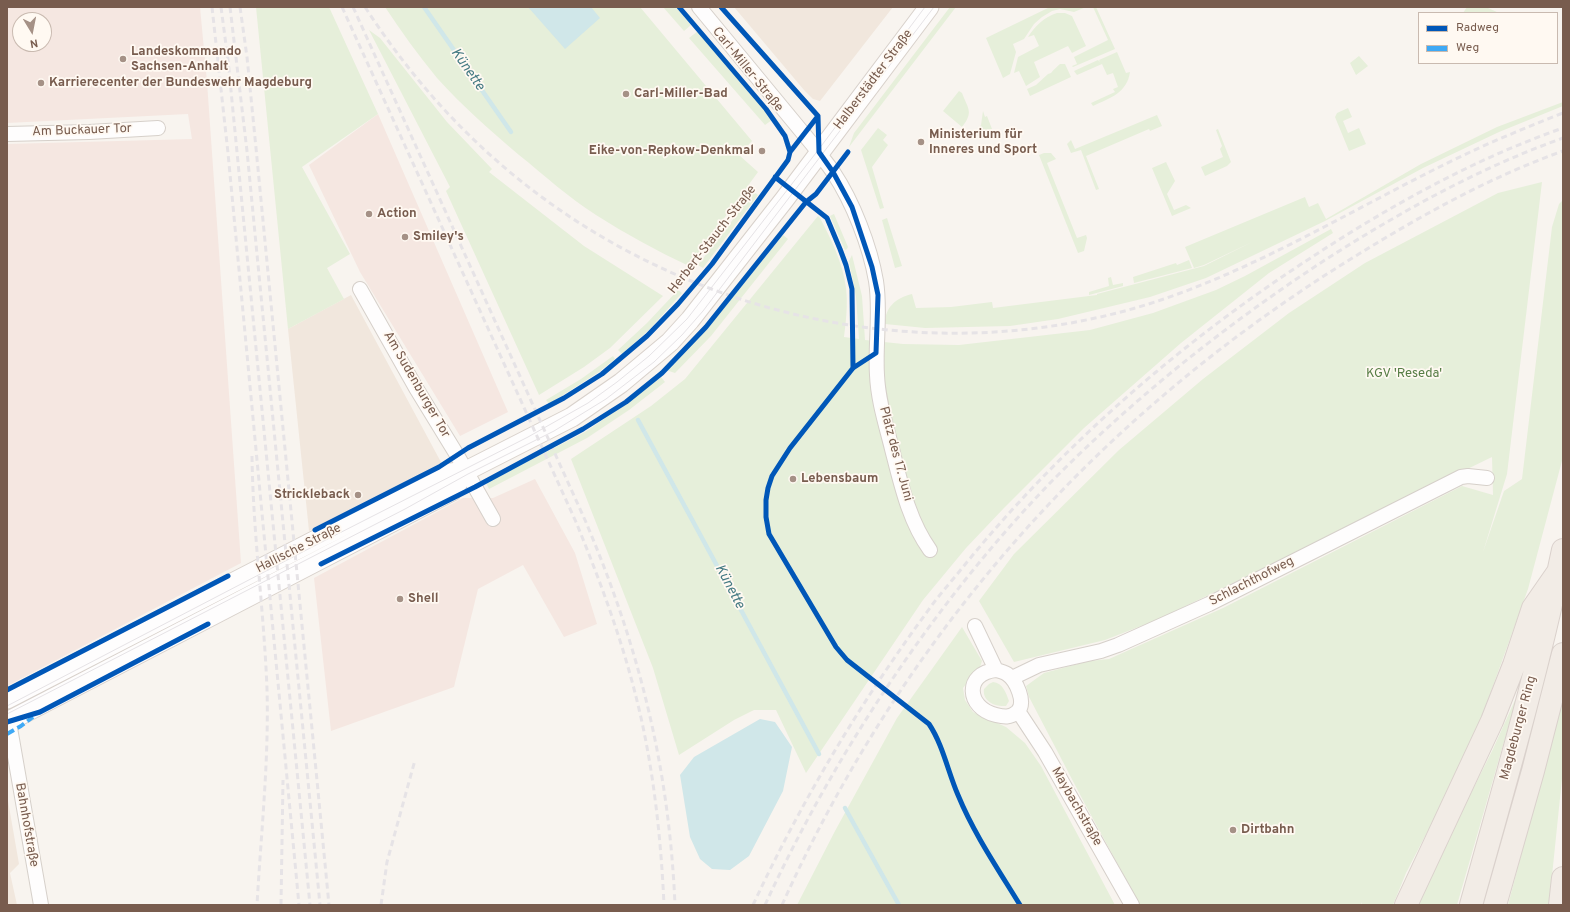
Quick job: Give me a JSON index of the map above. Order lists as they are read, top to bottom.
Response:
{
  "streets": {
    "highway": ["Magdeburger Ring"],
    "main road": ["Halberstädter Straße", "Hallische Straße"],
    "street": [
      "Carl-Miller-Straße",
      "Am Buckauer Tor",
      "Am Sudenburger Tor",
      "Platz des 17. Juni",
      "Schlachthofweg",
      "Maybachstraße",
      "Bahnhofstraße"
    ],
    "cycle path": ["Herbert-Stauch-Straße"]
  },
  "crossings": [
    ["Carl-Miller-Straße", "Halberstädter Straße"],
    ["Carl-Miller-Straße", "Platz des 17. Juni"],
    ["Halberstädter Straße", "Platz des 17. Juni"],
    ["Am Sudenburger Tor", "Hallische Straße"],
    ["Hallische Straße", "Bahnhofstraße"],
    ["Schlachthofweg", "Maybachstraße"]
  ],
  "water": ["Künette"],
  "parks": ["KGV 'Reseda'"],
  "places": [
    "Landeskommando Sachsen-Anhalt",
    "Karrierecenter der Bundeswehr Magdeburg",
    "Carl-Miller-Bad",
    "Ministerium für Inneres und Sport",
    "Eike-von-Repkow-Denkmal",
    "Action",
    "Smiley's",
    "Lebensbaum",
    "Strickleback",
    "Shell",
    "Dirtbahn"
  ],
  "legend": ["Radweg", "Weg"],
  "north": "bottom"
}
